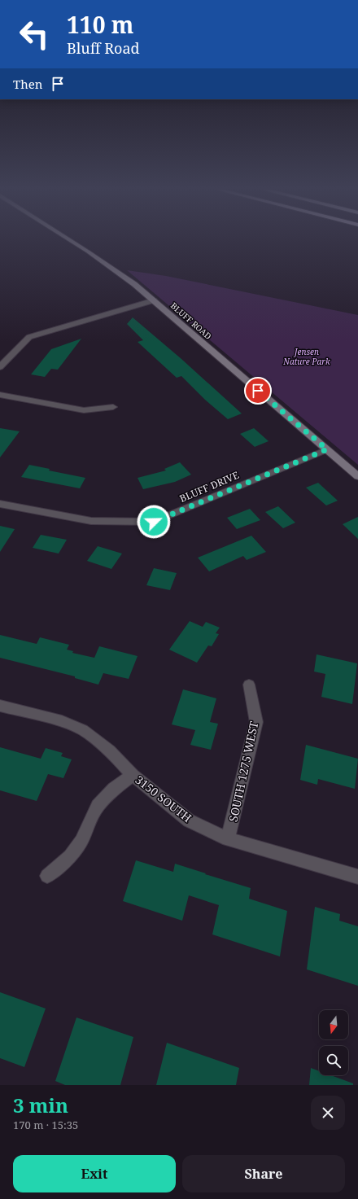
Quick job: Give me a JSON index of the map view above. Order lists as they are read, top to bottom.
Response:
{
  "streets": {
    "main road": ["BLUFF ROAD"],
    "street": ["BLUFF DRIVE", "SOUTH 1275 WEST", "3150 SOUTH"]
  },
  "crossings": [
    ["BLUFF ROAD", "BLUFF DRIVE"],
    ["SOUTH 1275 WEST", "3150 SOUTH"]
  ],
  "parks": ["Jensen Nature Park"],
  "north": "bottom",
  "page": {
    "turn": ["110 m", "Bluff Road"],
    "then": "Then",
    "heading": ["3 min", "170 m · 15:35"],
    "buttons": ["Exit", "Share"]
  }
}
